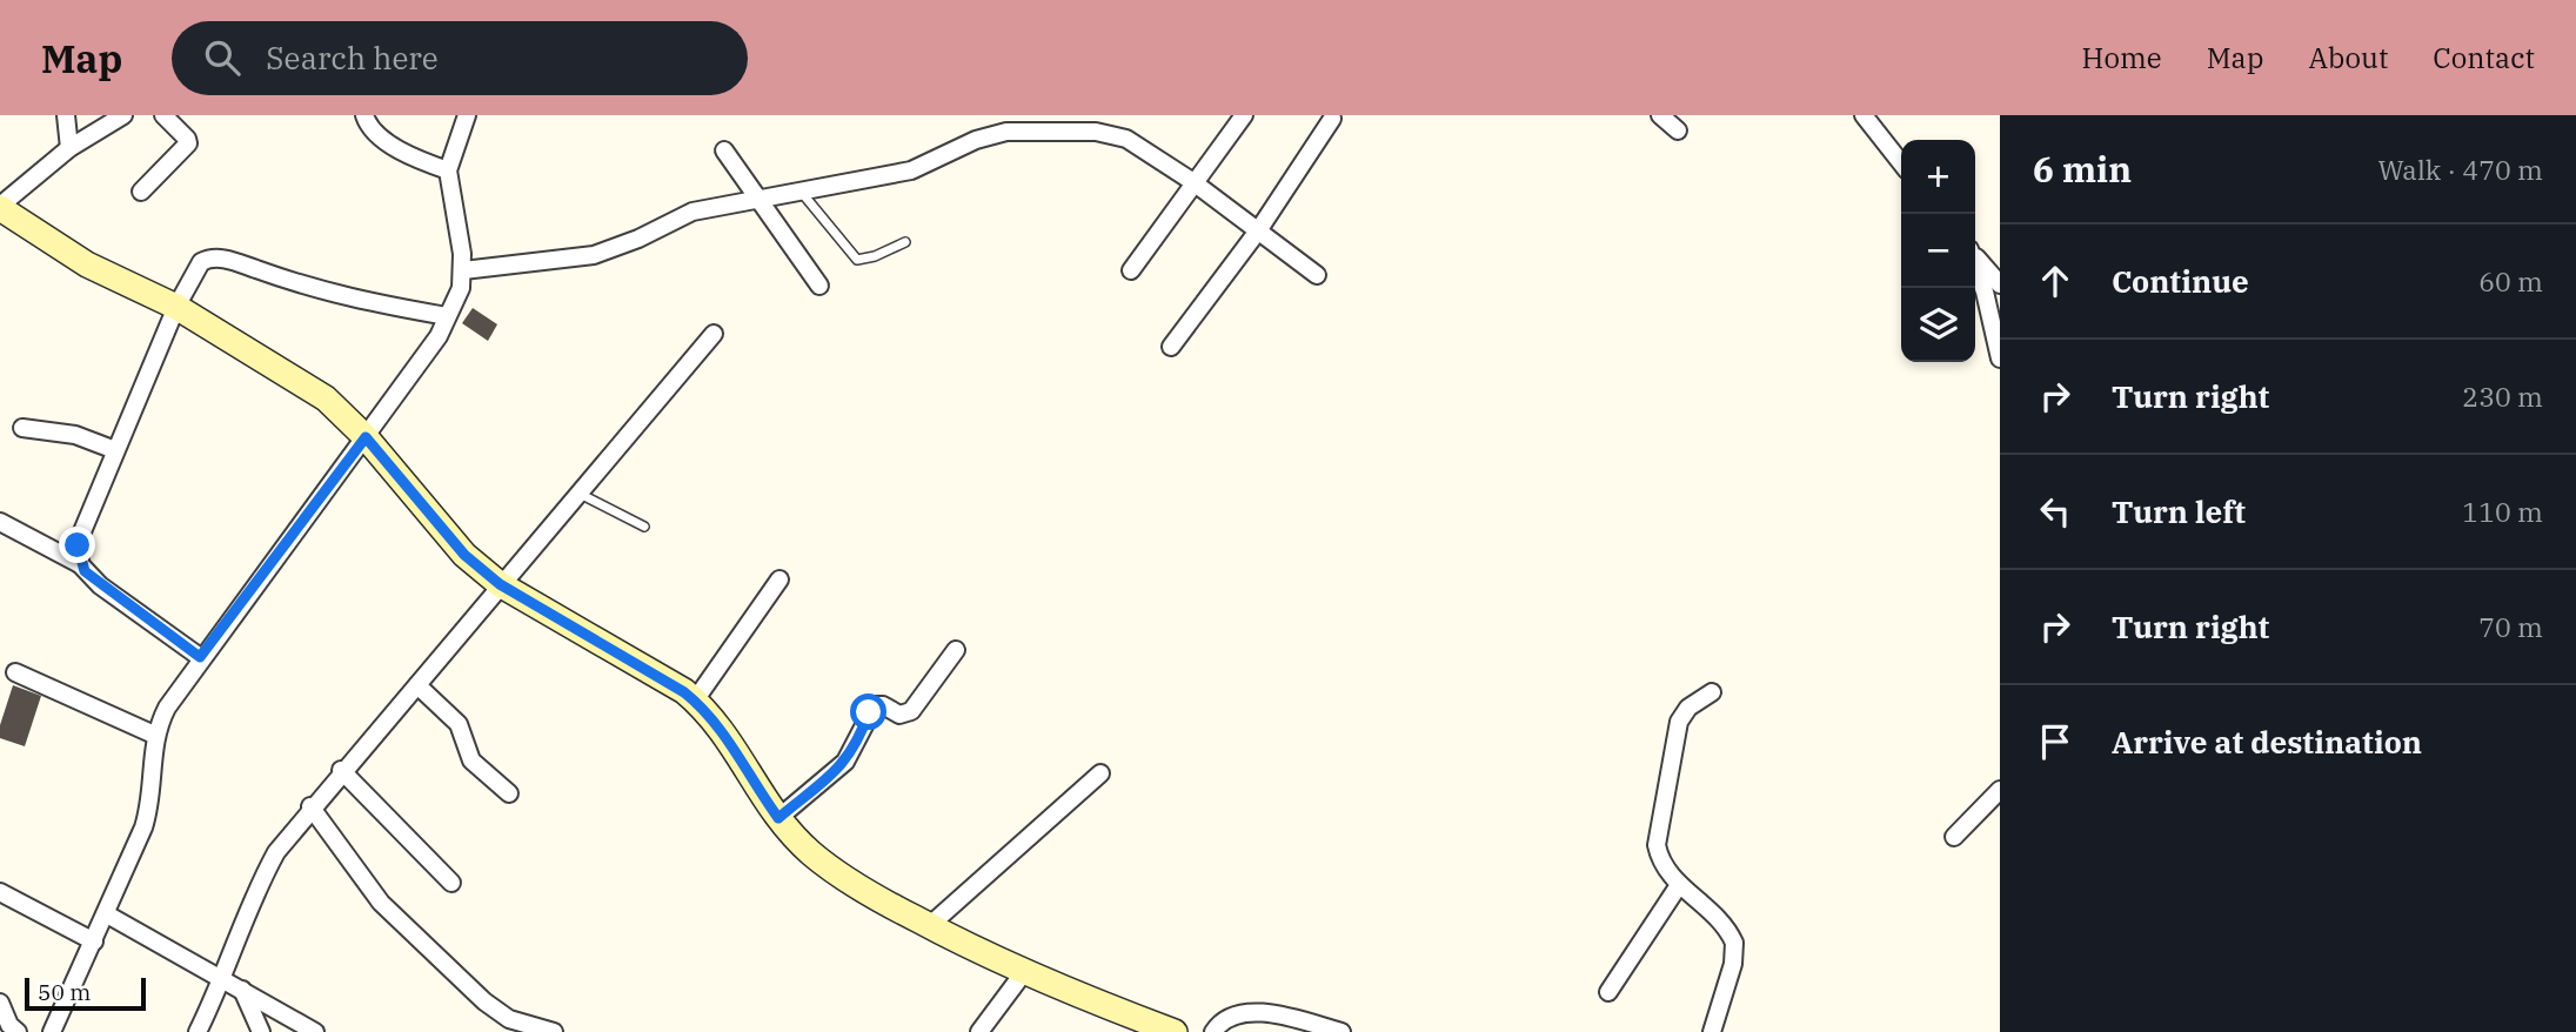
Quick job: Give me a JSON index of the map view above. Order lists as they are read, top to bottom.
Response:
{
  "scale_bar": "50 m",
  "page": {
    "header": "Map",
    "search": "Search here",
    "nav": [
      "Home",
      "Map",
      "About",
      "Contact"
    ],
    "heading": ["6 min", "Walk · 470 m"],
    "map_buttons": ["+", "−"],
    "list": [
      ["Continue", "60 m"],
      ["Turn right", "230 m"],
      ["Turn left", "110 m"],
      ["Turn right", "70 m"],
      "Arrive at destination"
    ],
    "scale": "50 m"
  }
}
